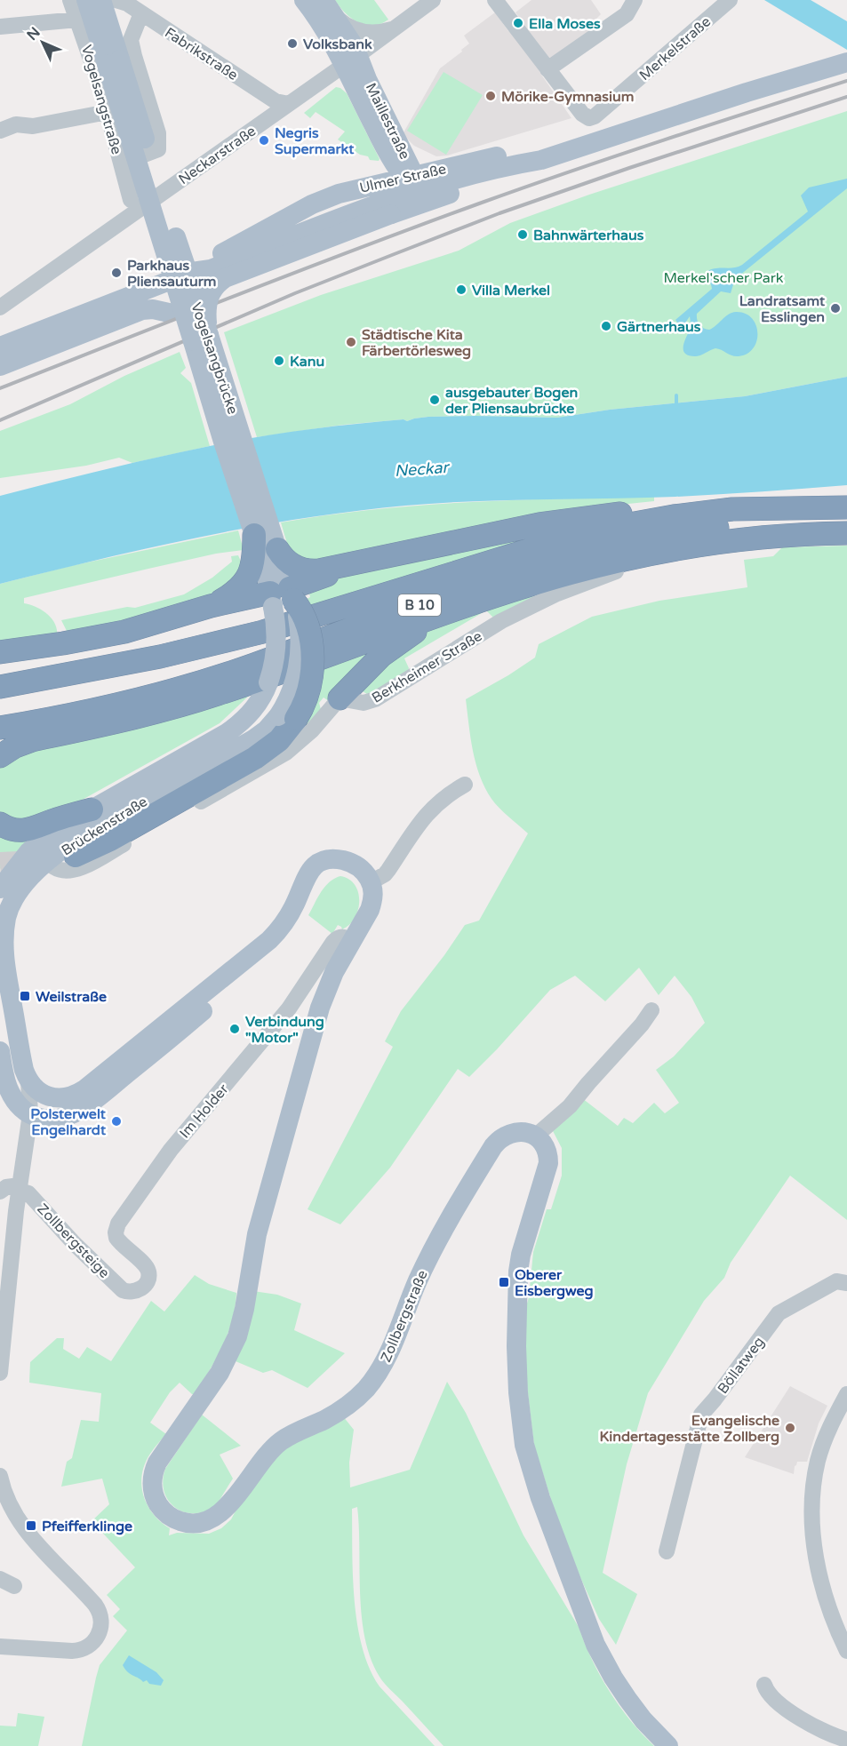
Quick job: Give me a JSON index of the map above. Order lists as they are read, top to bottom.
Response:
{
  "streets": {
    "highway": ["B 10"],
    "main road": [
      "Maillestraße",
      "Ulmer Straße",
      "Vogelsangbrücke",
      "Brückenstraße",
      "Zollbergstraße"
    ],
    "street": [
      "Merkelstraße",
      "Fabrikstraße",
      "Vogelsangstraße",
      "Neckarstraße",
      "Berkheimer Straße",
      "Im Holder",
      "Zollbergsteige",
      "Böllatweg"
    ]
  },
  "crossings": [
    ["Fabrikstraße", "Neckarstraße"],
    ["Maillestraße", "Neckarstraße"],
    ["Maillestraße", "Ulmer Straße"],
    ["Vogelsangbrücke", "Brückenstraße"],
    ["Im Holder", "Zollbergsteige"],
    ["Im Holder", "Zollbergstraße"]
  ],
  "water": ["Neckar"],
  "parks": ["Merkel'scher Park"],
  "places": {
    "other": [
      "Ella Moses",
      "Volksbank",
      "Mörike-Gymnasium",
      "Negris Supermarkt",
      "Bahnwärterhaus",
      "Parkhaus Pliensauturm",
      "Villa Merkel",
      "Landratsamt Esslingen",
      "Gärtnerhaus",
      "Städtische Kita Färbertörlesweg",
      "Kanu",
      "ausgebauter Bogen der Pliensaubrücke",
      "Verbindung \"Motor\"",
      "Polsterwelt Engelhardt",
      "Evangelische Kindertagesstätte Zollberg"
    ],
    "transit": ["Weilstraße", "Oberer Eisbergweg", "Pfeifferklinge"]
  },
  "north": "top left"
}
